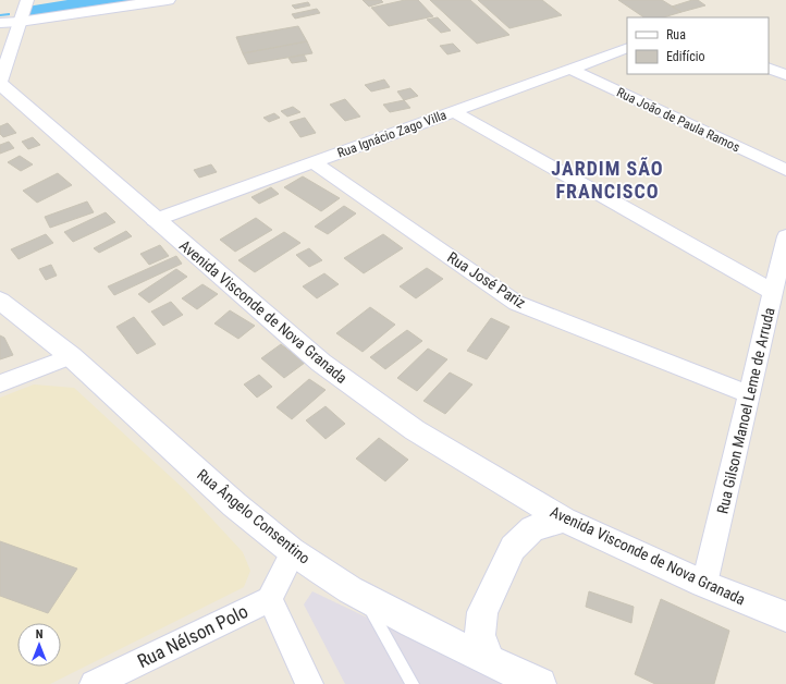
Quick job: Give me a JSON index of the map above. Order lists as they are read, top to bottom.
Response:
{
  "streets": {
    "main road": ["Avenida Visconde de Nova Granada", "Rua Ângelo Consentino"],
    "street": [
      "Rua João de Paula Ramos",
      "Rua Ignácio Zago Villa",
      "Rua José Pariz",
      "Rua Gilson Manoel Leme de Arruda",
      "Rua Nélson Polo"
    ]
  },
  "crossings": [
    ["Rua João de Paula Ramos", "Rua Ignácio Zago Villa"],
    ["Rua Ignácio Zago Villa", "Rua José Pariz"],
    ["Rua Ignácio Zago Villa", "Avenida Visconde de Nova Granada"],
    ["Rua José Pariz", "Rua Gilson Manoel Leme de Arruda"],
    ["Avenida Visconde de Nova Granada", "Rua Gilson Manoel Leme de Arruda"]
  ],
  "districts": ["JARDIM SÃO FRANCISCO"],
  "legend": ["Rua", "Edifício"],
  "north": "top"
}
